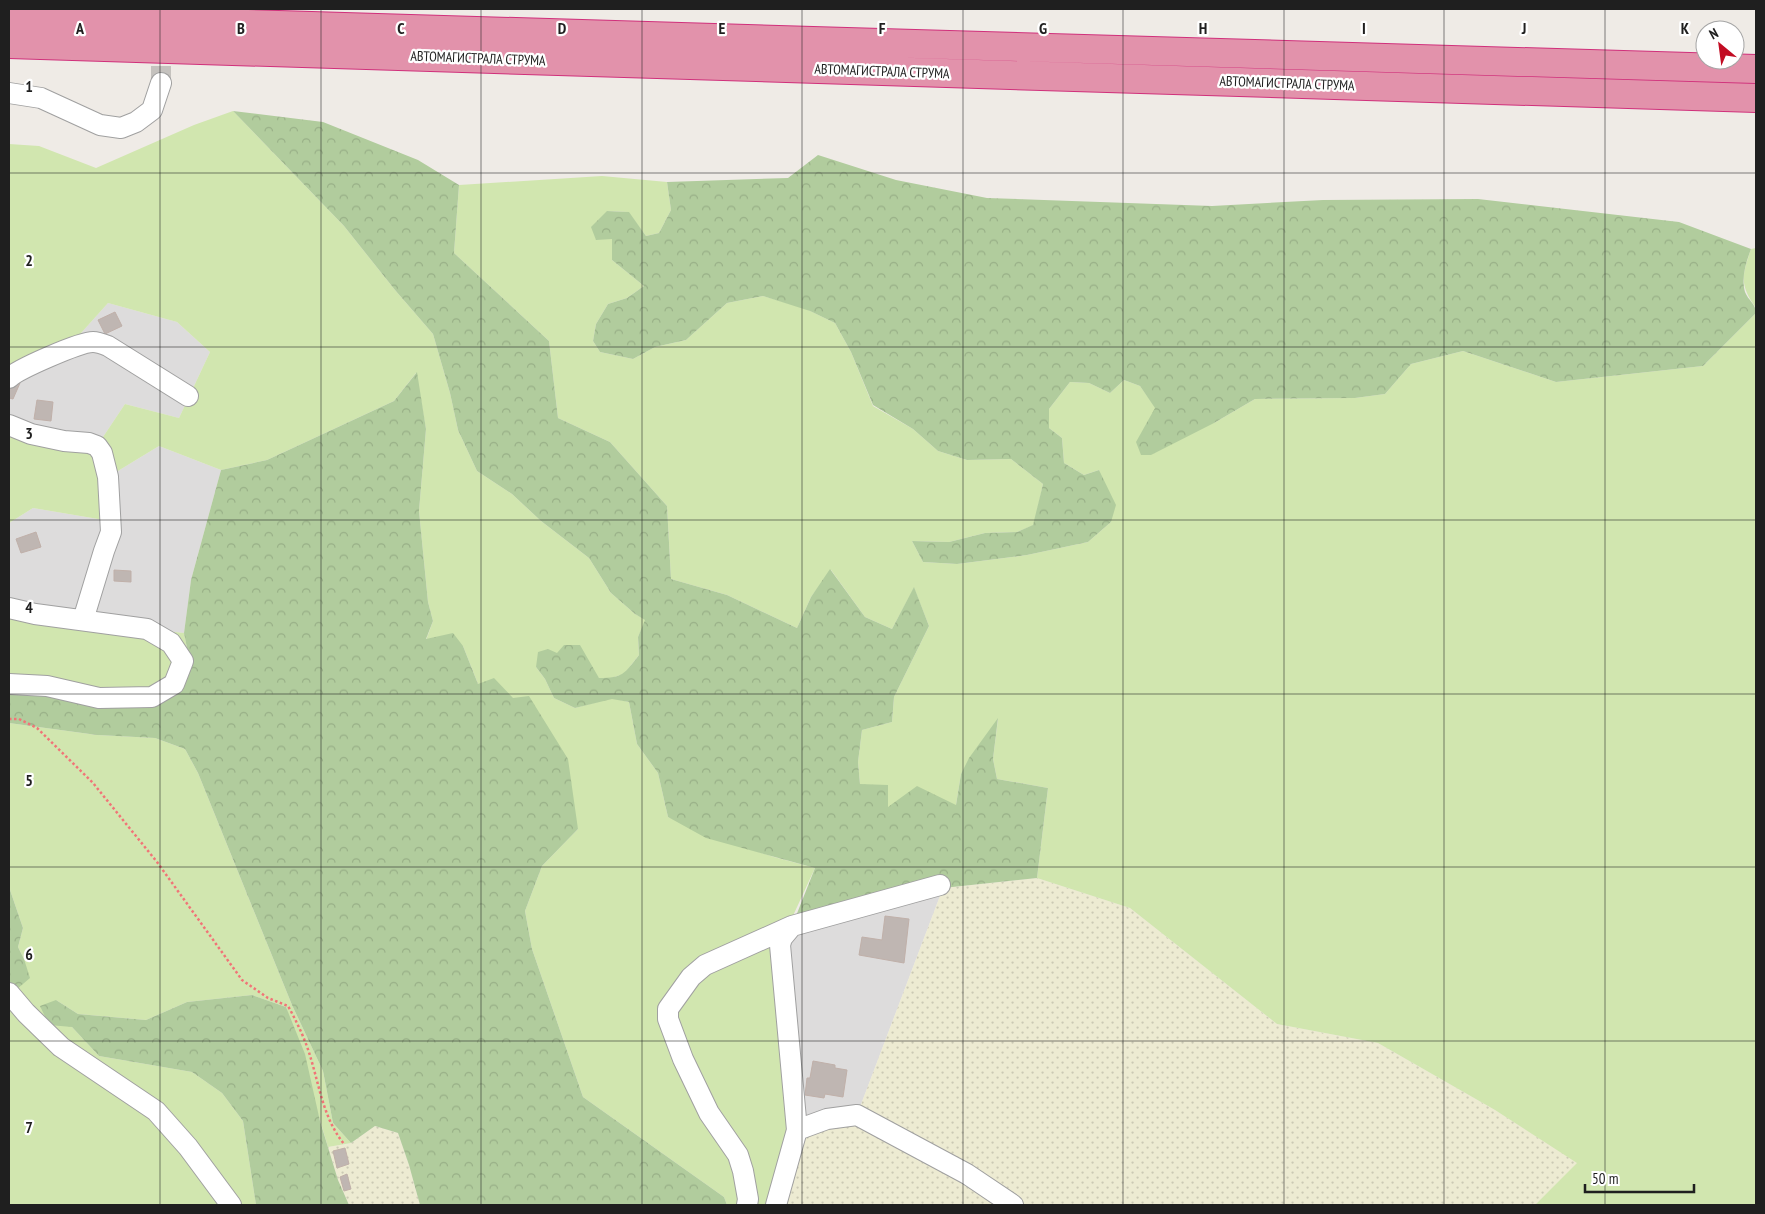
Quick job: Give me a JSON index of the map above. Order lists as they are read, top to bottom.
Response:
{
  "streets": {
    "highway": ["АВТОМАГИСТРАЛА СТРУМА"]
  },
  "scale_bar": "50 m",
  "north": "top left",
  "grid": {
    "columns": [
      "A",
      "B",
      "C",
      "D",
      "E",
      "F",
      "G",
      "H",
      "I",
      "J",
      "K"
    ],
    "rows": [
      "1",
      "2",
      "3",
      "4",
      "5",
      "6",
      "7"
    ]
  }
}
